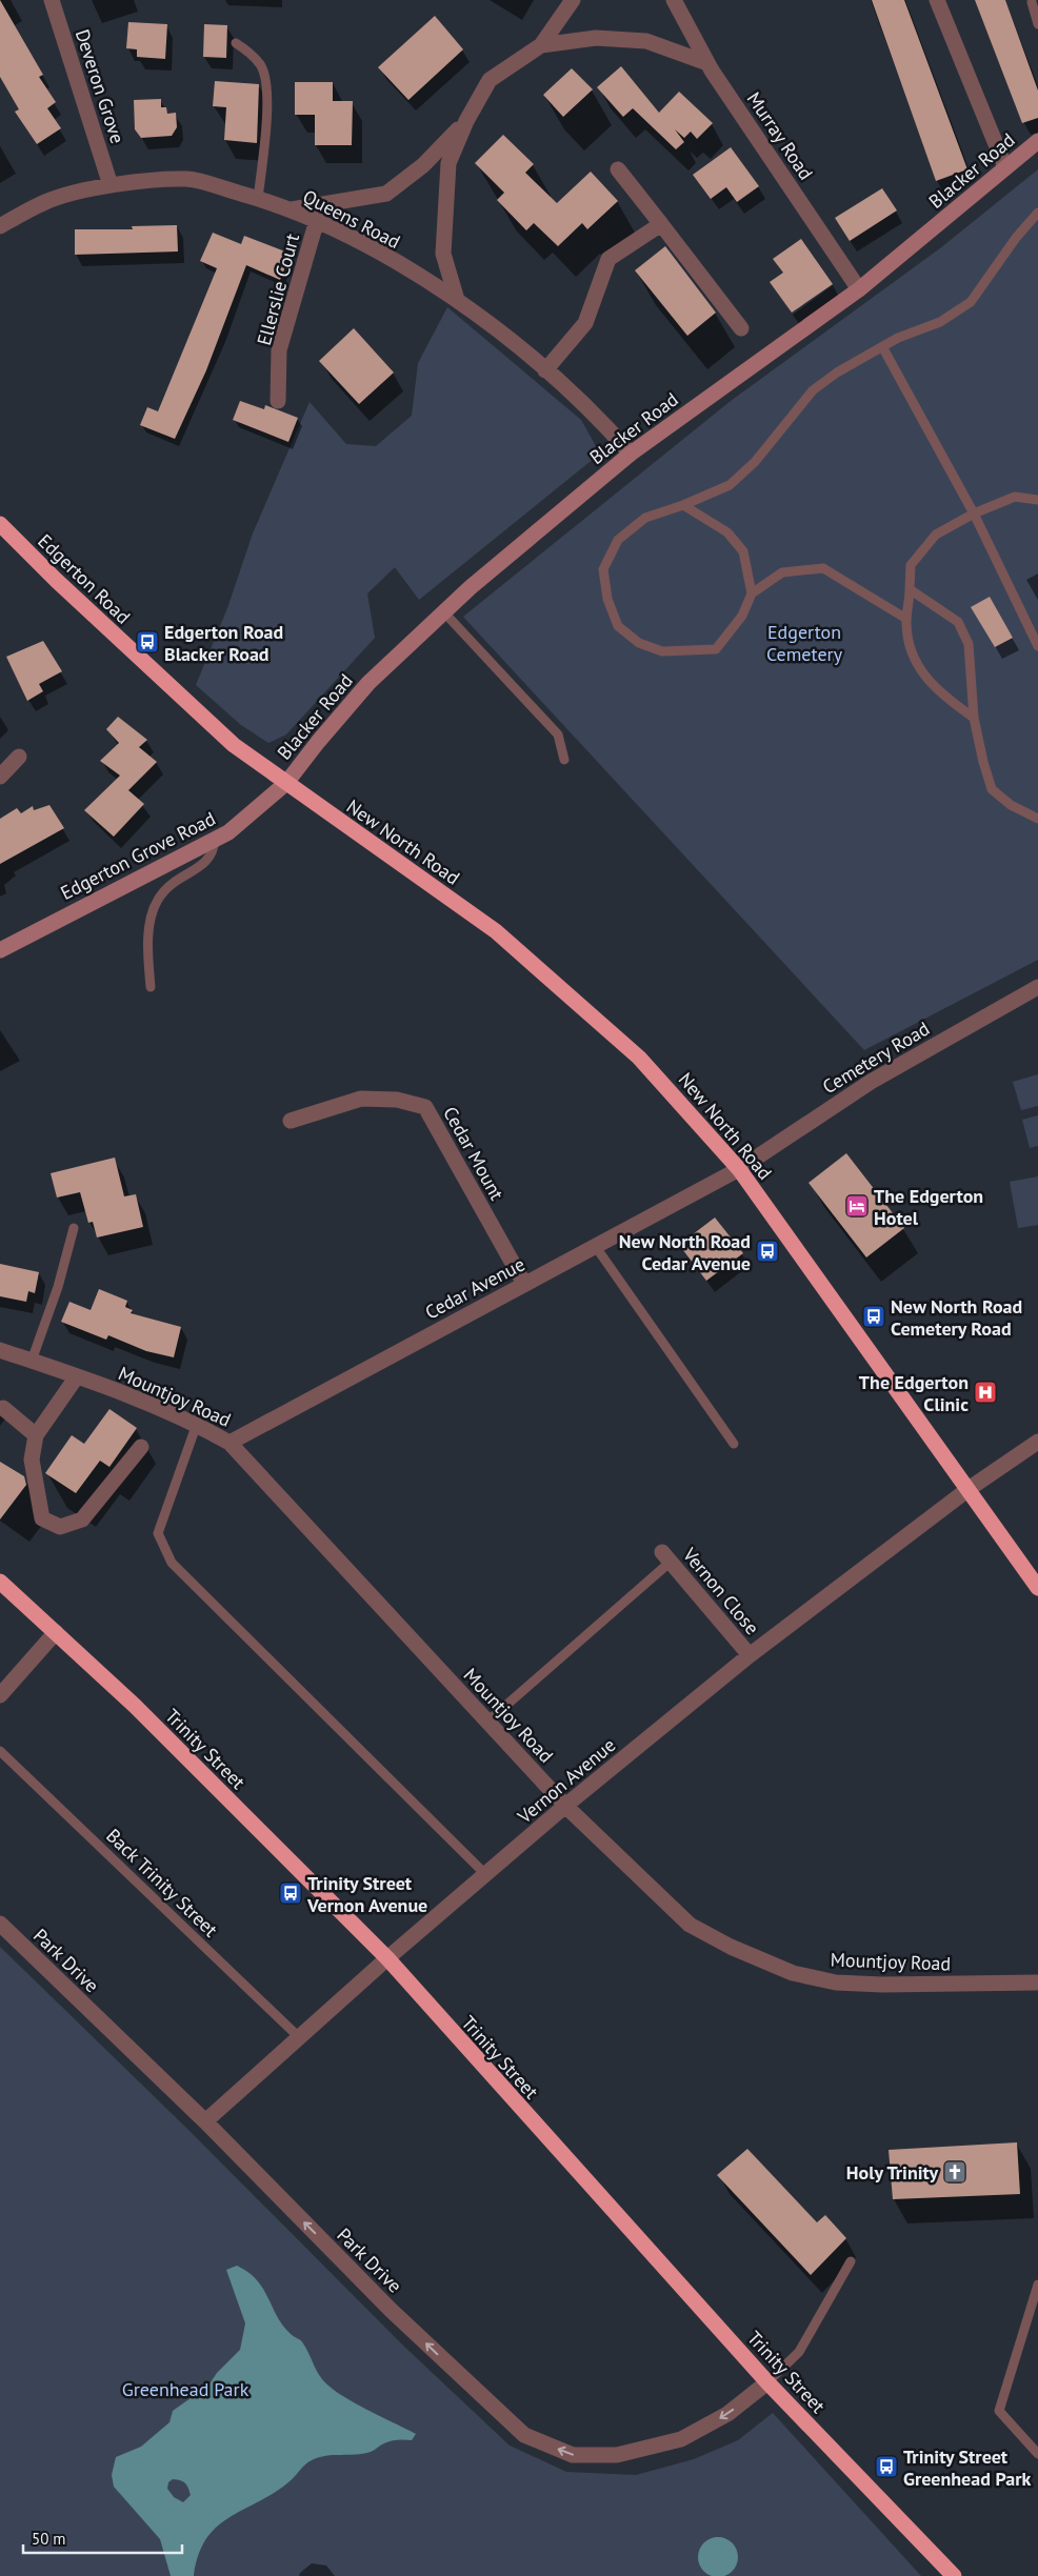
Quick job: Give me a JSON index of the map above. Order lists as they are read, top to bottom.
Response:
{
  "streets": {
    "highway": ["Edgerton Road", "New North Road", "Trinity Street"],
    "street": [
      "Deveron Grove",
      "Murray Road",
      "Blacker Road",
      "Queens Road",
      "Ellerslie Court",
      "Edgerton Grove Road",
      "Cemetery Road",
      "Cedar Mount",
      "Cedar Avenue",
      "Mountjoy Road",
      "Vernon Close",
      "Vernon Avenue",
      "Park Drive"
    ],
    "lane": ["Back Trinity Street"]
  },
  "crossings": [
    ["Deveron Grove", "Queens Road"],
    ["Murray Road", "Blacker Road"],
    ["Blacker Road", "Queens Road"],
    ["Blacker Road", "Edgerton Road"],
    ["Blacker Road", "New North Road"],
    ["Blacker Road", "Edgerton Grove Road"],
    ["Queens Road", "Ellerslie Court"],
    ["Edgerton Road", "New North Road"],
    ["Edgerton Road", "Edgerton Grove Road"],
    ["New North Road", "Edgerton Grove Road"],
    ["New North Road", "Cemetery Road"],
    ["New North Road", "Cedar Avenue"],
    ["New North Road", "Vernon Avenue"],
    ["Cemetery Road", "Cedar Avenue"],
    ["Cedar Mount", "Cedar Avenue"],
    ["Cedar Avenue", "Mountjoy Road"],
    ["Mountjoy Road", "Vernon Avenue"],
    ["Vernon Close", "Vernon Avenue"],
    ["Trinity Street", "Vernon Avenue"],
    ["Trinity Street", "Park Drive"],
    ["Vernon Avenue", "Back Trinity Street"],
    ["Vernon Avenue", "Park Drive"]
  ],
  "one_way": ["Park Drive"],
  "parks": ["Edgerton Cemetery", "Greenhead Park"],
  "places": {
    "bus stop": [
      "Edgerton Road Blacker Road",
      "New North Road Cedar Avenue",
      "New North Road Cemetery Road",
      "Trinity Street Vernon Avenue",
      "Trinity Street Greenhead Park"
    ],
    "hotel": ["The Edgerton Hotel"],
    "hospital": ["The Edgerton Clinic"],
    "church": ["Holy Trinity"]
  },
  "scale_bar": "50 m"
}
